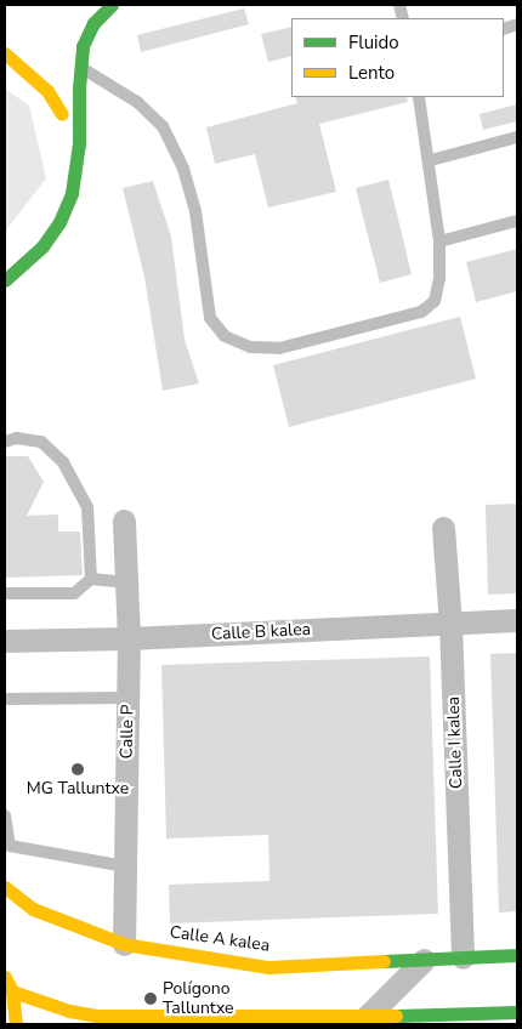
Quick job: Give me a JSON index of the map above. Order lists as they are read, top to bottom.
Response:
{
  "streets": {
    "main road": ["Calle A kalea"],
    "street": ["Calle B kalea", "Calle P", "Calle I kalea"]
  },
  "crossings": [
    ["Calle B kalea", "Calle P"],
    ["Calle B kalea", "Calle I kalea"],
    ["Calle P", "Calle A kalea"],
    ["Calle I kalea", "Calle A kalea"]
  ],
  "places": ["MG Talluntxe", "Polígono Talluntxe"],
  "legend": ["Fluido", "Lento"]
}
